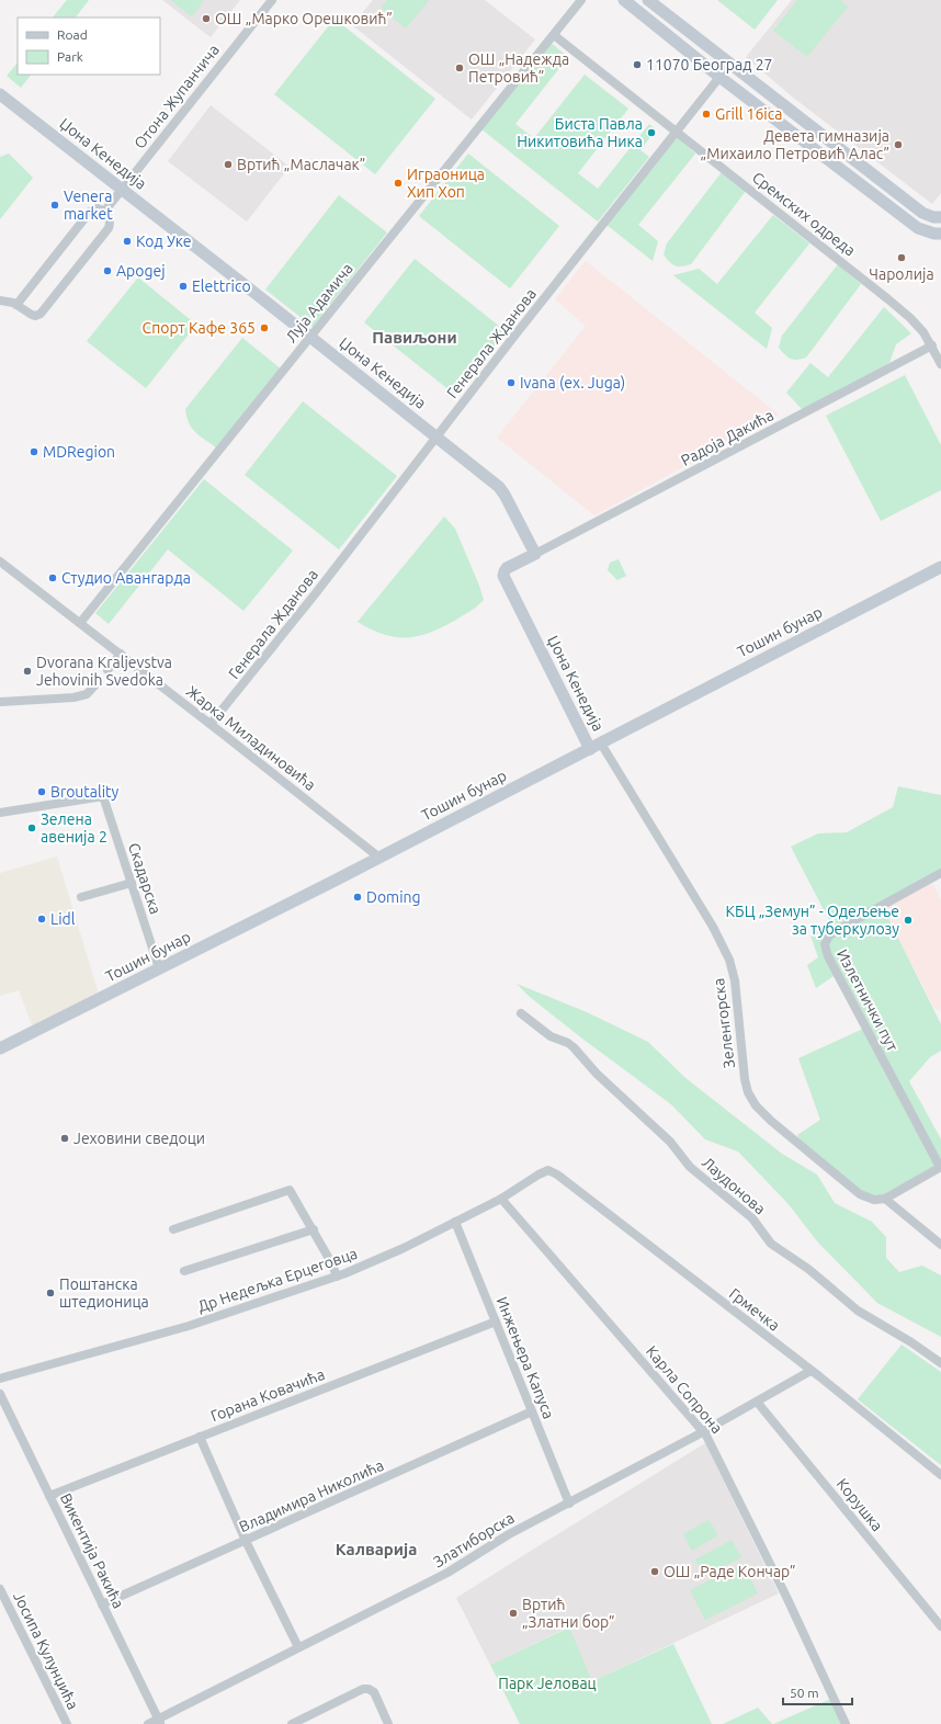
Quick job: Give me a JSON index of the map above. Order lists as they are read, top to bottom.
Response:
{
  "streets": {
    "street": [
      "Отона Жупанчича",
      "Џона Кенедија",
      "Сремских одреда",
      "Луја Адамича",
      "Генерала Жданова",
      "Радоја Дакића",
      "Тошин бунар",
      "Жарка Миладиновића",
      "Скадарска",
      "Излетнички пут",
      "Зеленгорска",
      "Лаудонова",
      "Др Недељка Ерцеговца",
      "Грмечка",
      "Инжењера Капуса",
      "Карла Сопрона",
      "Горана Ковачића",
      "Владимира Николића",
      "Корушка",
      "Златиборска",
      "Викентија Ракића",
      "Јосипа Кулунџића"
    ]
  },
  "crossings": [
    ["Отона Жупанчича", "Џона Кенедија"],
    ["Џона Кенедија", "Луја Адамича"],
    ["Џона Кенедија", "Генерала Жданова"],
    ["Џона Кенедија", "Радоја Дакића"],
    ["Џона Кенедија", "Тошин бунар"],
    ["Џона Кенедија", "Зеленгорска"],
    ["Сремских одреда", "Луја Адамича"],
    ["Сремских одреда", "Генерала Жданова"],
    ["Сремских одреда", "Радоја Дакића"],
    ["Луја Адамича", "Жарка Миладиновића"],
    ["Генерала Жданова", "Жарка Миладиновића"],
    ["Тошин бунар", "Жарка Миладиновића"],
    ["Тошин бунар", "Скадарска"],
    ["Тошин бунар", "Зеленгорска"],
    ["Др Недељка Ерцеговца", "Грмечка"],
    ["Др Недељка Ерцеговца", "Инжењера Капуса"],
    ["Др Недељка Ерцеговца", "Карла Сопрона"],
    ["Грмечка", "Златиборска"],
    ["Инжењера Капуса", "Горана Ковачића"],
    ["Инжењера Капуса", "Владимира Николића"],
    ["Инжењера Капуса", "Златиборска"],
    ["Карла Сопрона", "Златиборска"],
    ["Горана Ковачића", "Викентија Ракића"],
    ["Владимира Николића", "Викентија Ракића"],
    ["Корушка", "Златиборска"],
    ["Златиборска", "Викентија Ракића"]
  ],
  "districts": ["Павиљони", "Калварија"],
  "parks": ["Парк Јеловац"],
  "places": [
    "ОШ „Марко Орешковић”",
    "11070 Београд 27",
    "ОШ „Надежда Петровић”",
    "Grill 16ica",
    "Биста Павла Никитовића Ника",
    "Девета гимназија „Михаило Петровић Алас”",
    "Вртић „Маслачак”",
    "Играоница Хип Хоп",
    "Venera market",
    "Код Уке",
    "Чаролија",
    "Apogej",
    "Elettrico",
    "Спорт Кафе 365",
    "Ivana (ex. Juga)",
    "MDRegion",
    "Студио Авангарда",
    "Dvorana Kraljevstva Jehovinih Svedoka",
    "Broutality",
    "Зелена авенија 2",
    "Doming",
    "Lidl",
    "КБЦ „Земун” - Одељење за туберкулозу",
    "Јеховини сведоци",
    "Поштанска штедионица",
    "ОШ „Раде Кончар”",
    "Вртић „Златни бор”"
  ],
  "legend": ["Road", "Park"],
  "scale_bar": "50 m"
}
